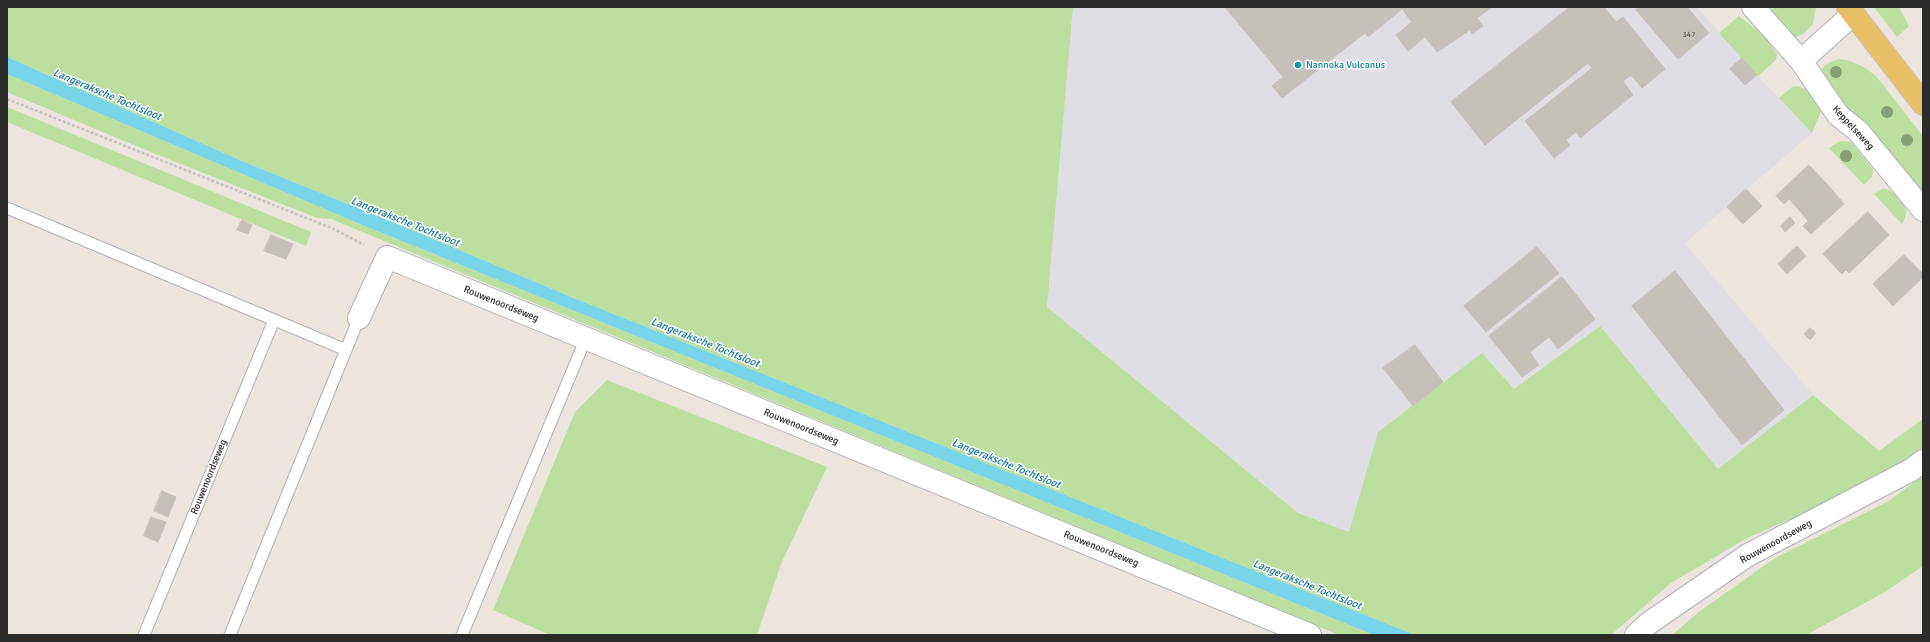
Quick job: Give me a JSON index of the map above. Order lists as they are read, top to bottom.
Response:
{
  "streets": {
    "street": ["Keppelseweg", "Rouwenoordseweg"]
  },
  "water": ["Langeraksche Tochtsloot"],
  "places": ["Nannoka Vulcanus"],
  "house_numbers": ["347"]
}
